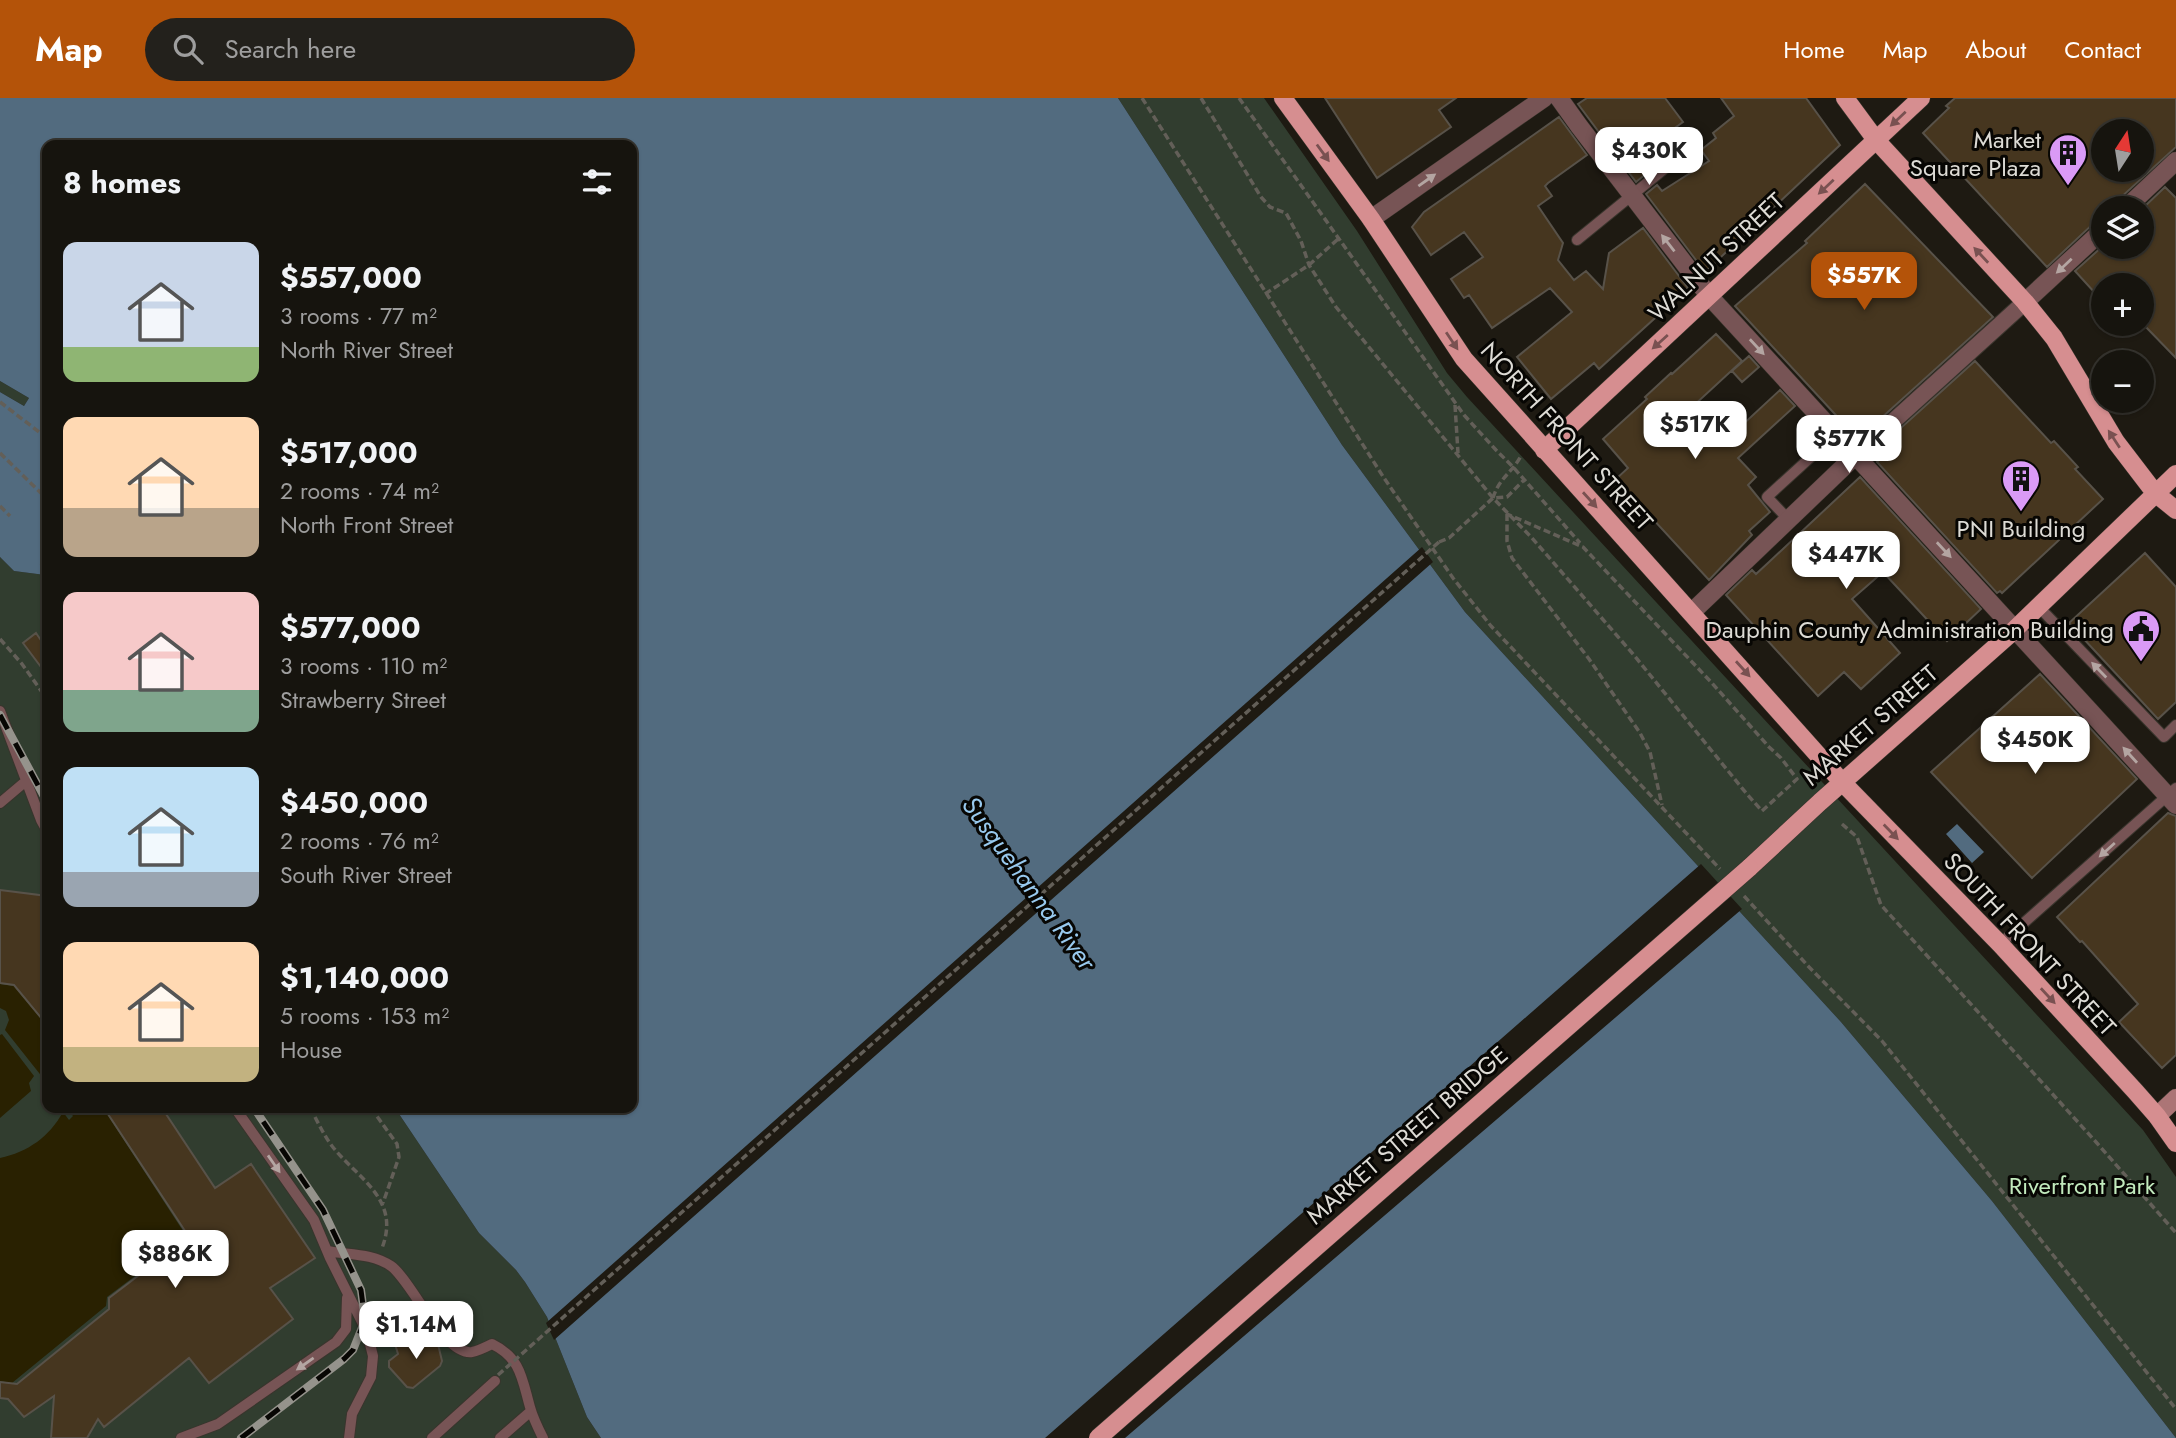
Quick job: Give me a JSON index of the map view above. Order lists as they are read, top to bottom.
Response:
{
  "streets": {
    "main road": [
      "WALNUT STREET",
      "NORTH FRONT STREET",
      "MARKET STREET",
      "SOUTH FRONT STREET",
      "MARKET STREET BRIDGE"
    ]
  },
  "crossings": [
    ["WALNUT STREET", "NORTH FRONT STREET"],
    ["NORTH FRONT STREET", "MARKET STREET"],
    ["NORTH FRONT STREET", "SOUTH FRONT STREET"],
    ["MARKET STREET", "SOUTH FRONT STREET"],
    ["MARKET STREET", "MARKET STREET BRIDGE"]
  ],
  "one_way": ["WALNUT STREET", "NORTH FRONT STREET", "SOUTH FRONT STREET"],
  "water": ["Susquehanna River"],
  "parks": ["Riverfront Park"],
  "places": {
    "building": ["Market Square Plaza", "PNI Building"],
    "public building": ["Dauphin County Administration Building"]
  },
  "north": "top",
  "page": {
    "header": "Map",
    "search": "Search here",
    "nav": [
      "Home",
      "Map",
      "About",
      "Contact"
    ],
    "map_buttons": ["+", "−"],
    "price": [
      "$430K",
      "$557K",
      "$517K",
      "$577K",
      "$447K",
      "$450K",
      "$886K",
      "$1.14M"
    ],
    "heading": "8 homes",
    "list": [
      {
        "name": "$557,000",
        "note": "3 rooms · 77 m² · North River Street"
      },
      {
        "name": "$517,000",
        "note": "2 rooms · 74 m² · North Front Street"
      },
      {
        "name": "$577,000",
        "note": "3 rooms · 110 m² · Strawberry Street"
      },
      {
        "name": "$450,000",
        "note": "2 rooms · 76 m² · South River Street"
      },
      {
        "name": "$1,140,000",
        "note": "5 rooms · 153 m² · House"
      }
    ]
  }
}
